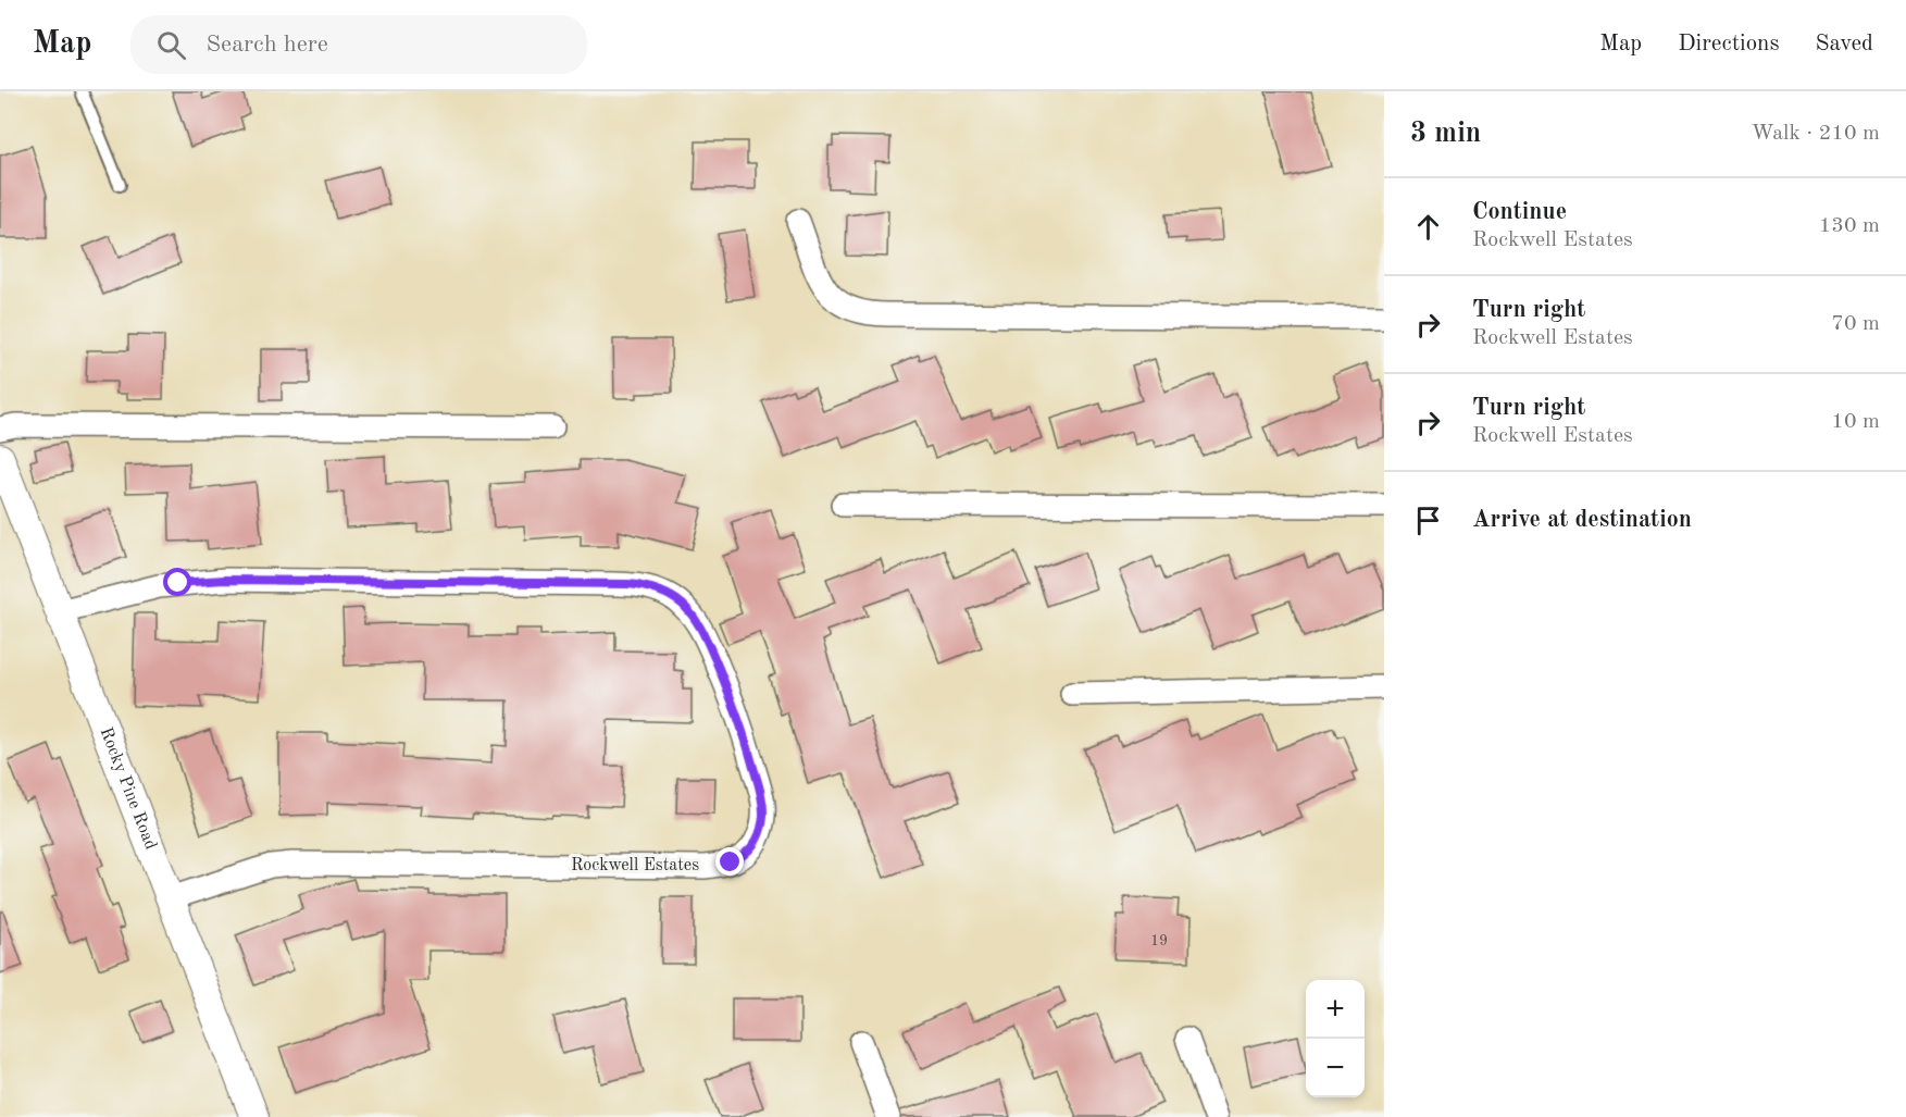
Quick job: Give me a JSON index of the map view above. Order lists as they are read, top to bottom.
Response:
{
  "streets": {
    "street": ["Rocky Pine Road", "Rockwell Estates"]
  },
  "crossings": [
    ["Rocky Pine Road", "Rockwell Estates"]
  ],
  "house_numbers": ["19"],
  "page": {
    "header": "Map",
    "search": "Search here",
    "nav": ["Map", "Directions", "Saved"],
    "heading": ["3 min", "Walk · 210 m"],
    "list": [
      ["Continue", "Rockwell Estates", "130 m"],
      ["Turn right", "Rockwell Estates", "70 m"],
      ["Turn right", "Rockwell Estates", "10 m"],
      "Arrive at destination"
    ],
    "map_buttons": ["+", "−"]
  }
}
